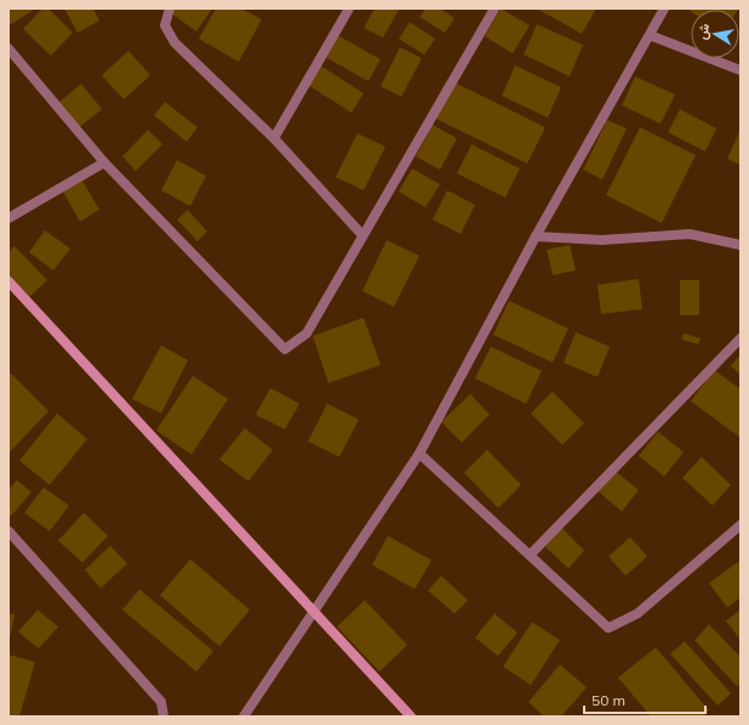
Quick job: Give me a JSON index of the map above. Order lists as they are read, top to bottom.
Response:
{
  "scale_bar": "50 m",
  "north": "left"
}
